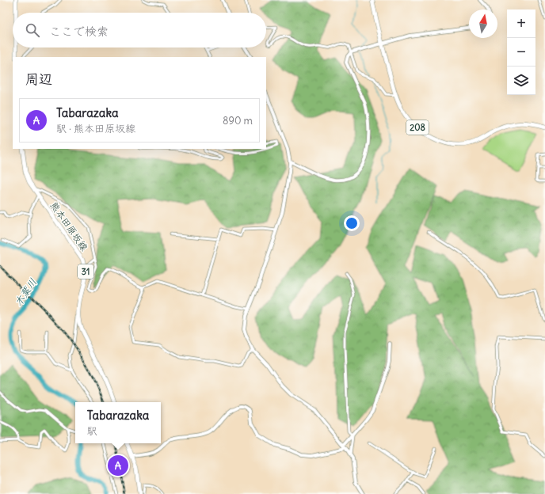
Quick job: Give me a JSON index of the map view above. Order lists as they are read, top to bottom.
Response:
{
  "streets": {
    "main road": ["208", "熊本田原坂線", "31"]
  },
  "water": ["木葉川"],
  "north": "top",
  "page": {
    "map_buttons": ["+", "−"],
    "search": "ここで検索",
    "heading": "周辺",
    "list": [
      {
        "mark": "A",
        "name": "Tabarazaka",
        "note": "駅 · 熊本田原坂線",
        "value": "890 m"
      }
    ],
    "popup": ["Tabarazaka", "駅"],
    "pins": "A"
  }
}
